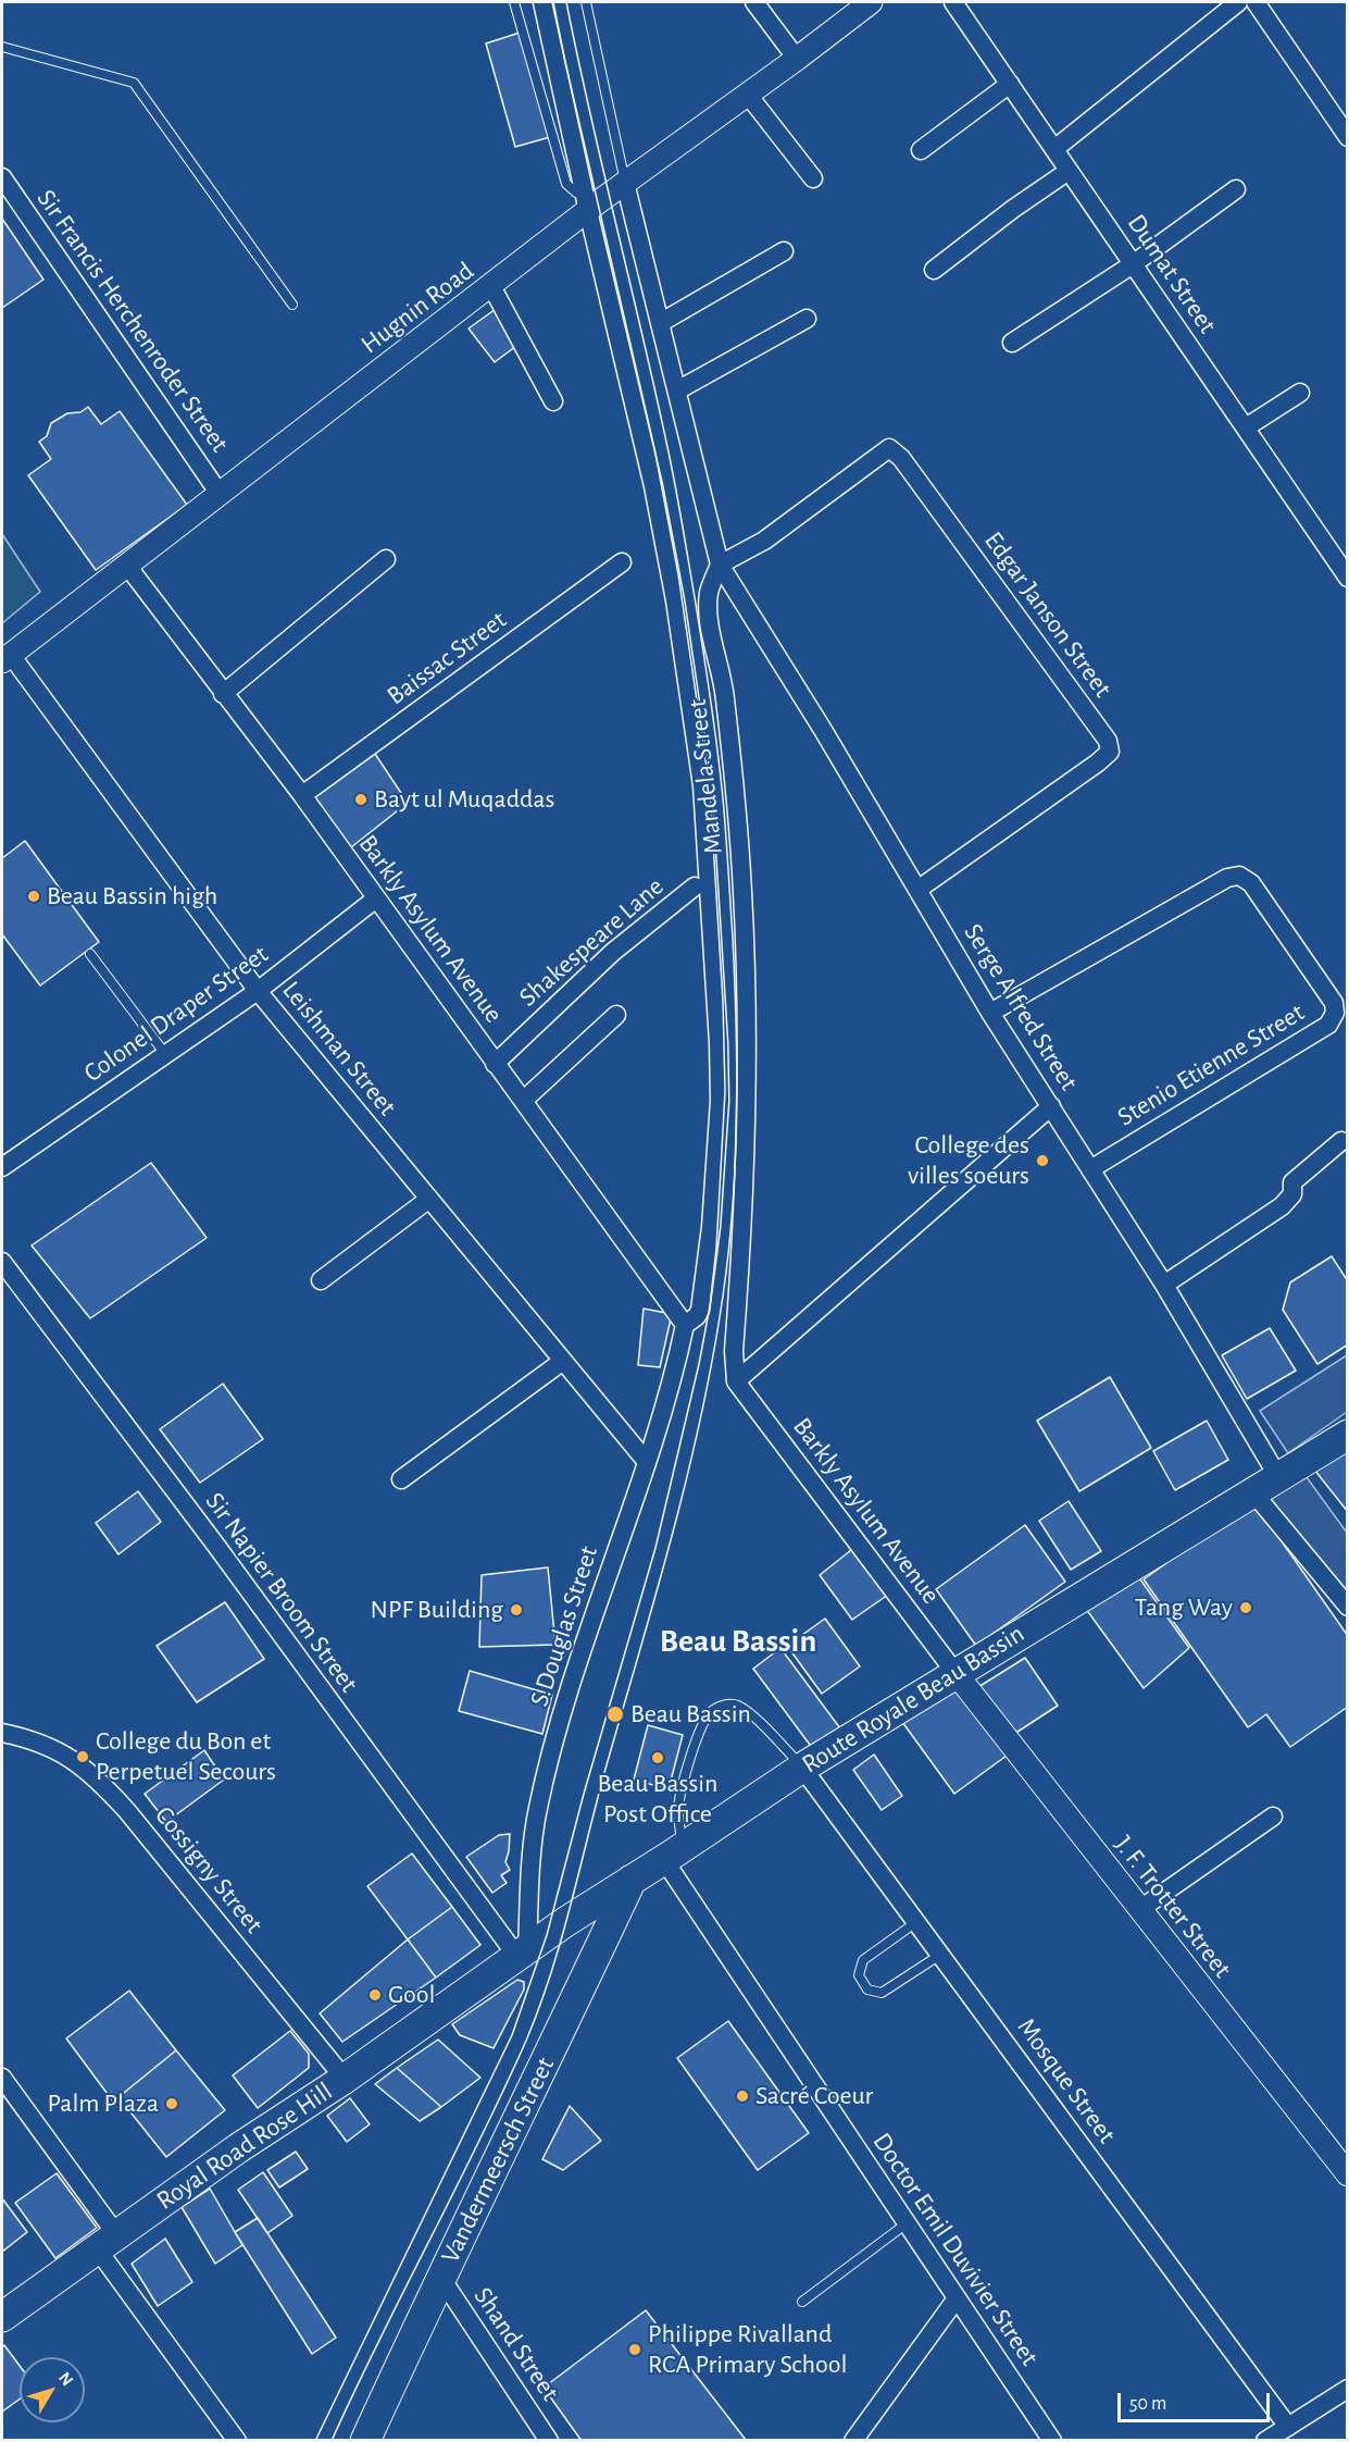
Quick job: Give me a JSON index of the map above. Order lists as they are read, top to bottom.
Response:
{
  "streets": {
    "main road": ["Route Royale Beau Bassin", "Royal Road Rose Hill", "Vandermeersch Street"],
    "street": [
      "Dumat Street",
      "Hugnin Road",
      "Sir Francis Herchenroder Street",
      "Edgar Janson Street",
      "Baissac Street",
      "Mandela Street",
      "Barkly Asylum Avenue",
      "Shakespeare Lane",
      "Serge Alfred Street",
      "Colonel Draper Street",
      "Leishman Street",
      "Stenio Etienne Street",
      "Sir Napier Broom Street",
      "S.Douglas Street",
      "Cossigny Street",
      "J. F. Trotter Street",
      "Mosque Street",
      "Doctor Emil Duvivier Street",
      "Shand Street"
    ]
  },
  "crossings": [
    ["Hugnin Road", "Sir Francis Herchenroder Street"],
    ["Hugnin Road", "Barkly Asylum Avenue"],
    ["Hugnin Road", "Leishman Street"],
    ["Hugnin Road", "S.Douglas Street"],
    ["Edgar Janson Street", "Mandela Street"],
    ["Edgar Janson Street", "Serge Alfred Street"],
    ["Baissac Street", "Barkly Asylum Avenue"],
    ["Mandela Street", "Barkly Asylum Avenue"],
    ["Mandela Street", "Serge Alfred Street"],
    ["Barkly Asylum Avenue", "Shakespeare Lane"],
    ["Barkly Asylum Avenue", "Colonel Draper Street"],
    ["Barkly Asylum Avenue", "S.Douglas Street"],
    ["Barkly Asylum Avenue", "Route Royale Beau Bassin"],
    ["Barkly Asylum Avenue", "J. F. Trotter Street"],
    ["Serge Alfred Street", "Stenio Etienne Street"],
    ["Serge Alfred Street", "Route Royale Beau Bassin"],
    ["Colonel Draper Street", "Leishman Street"],
    ["Leishman Street", "S.Douglas Street"],
    ["Sir Napier Broom Street", "S.Douglas Street"],
    ["Sir Napier Broom Street", "Route Royale Beau Bassin"],
    ["S.Douglas Street", "Route Royale Beau Bassin"],
    ["Route Royale Beau Bassin", "J. F. Trotter Street"],
    ["Route Royale Beau Bassin", "Mosque Street"],
    ["Route Royale Beau Bassin", "Royal Road Rose Hill"],
    ["Route Royale Beau Bassin", "Vandermeersch Street"],
    ["Route Royale Beau Bassin", "Doctor Emil Duvivier Street"],
    ["Cossigny Street", "Royal Road Rose Hill"],
    ["Vandermeersch Street", "Shand Street"]
  ],
  "districts": ["Beau Bassin"],
  "places": [
    "Bayt ul Muqaddas",
    "Beau Bassin high",
    "College des villes soeurs",
    "Tang Way",
    "NPF Building",
    "Beau Bassin",
    "College du Bon et Perpetuel Secours",
    "Beau Bassin Post Office",
    "Gool",
    "Sacré Coeur",
    "Palm Plaza",
    "Philippe Rivalland RCA Primary School"
  ],
  "scale_bar": "50 m",
  "north": "top right"
}
